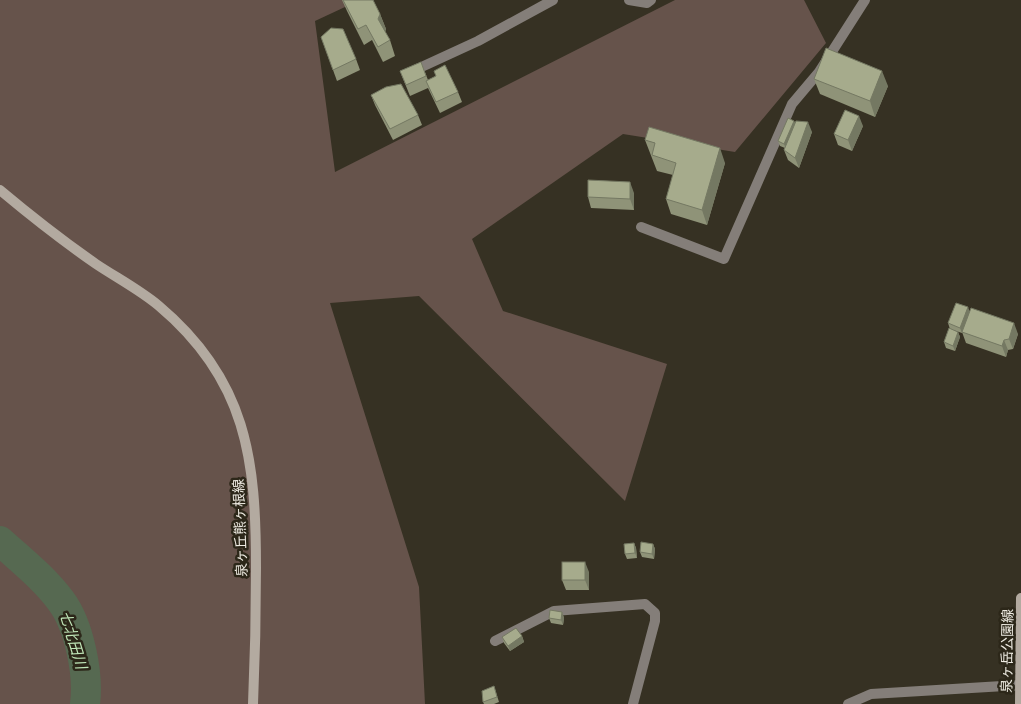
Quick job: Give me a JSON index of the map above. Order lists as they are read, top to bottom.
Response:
{
  "streets": {
    "main road": ["泉ヶ丘熊ヶ根線", "泉ヶ岳公園線"]
  },
  "water": ["七北田川"]
}
